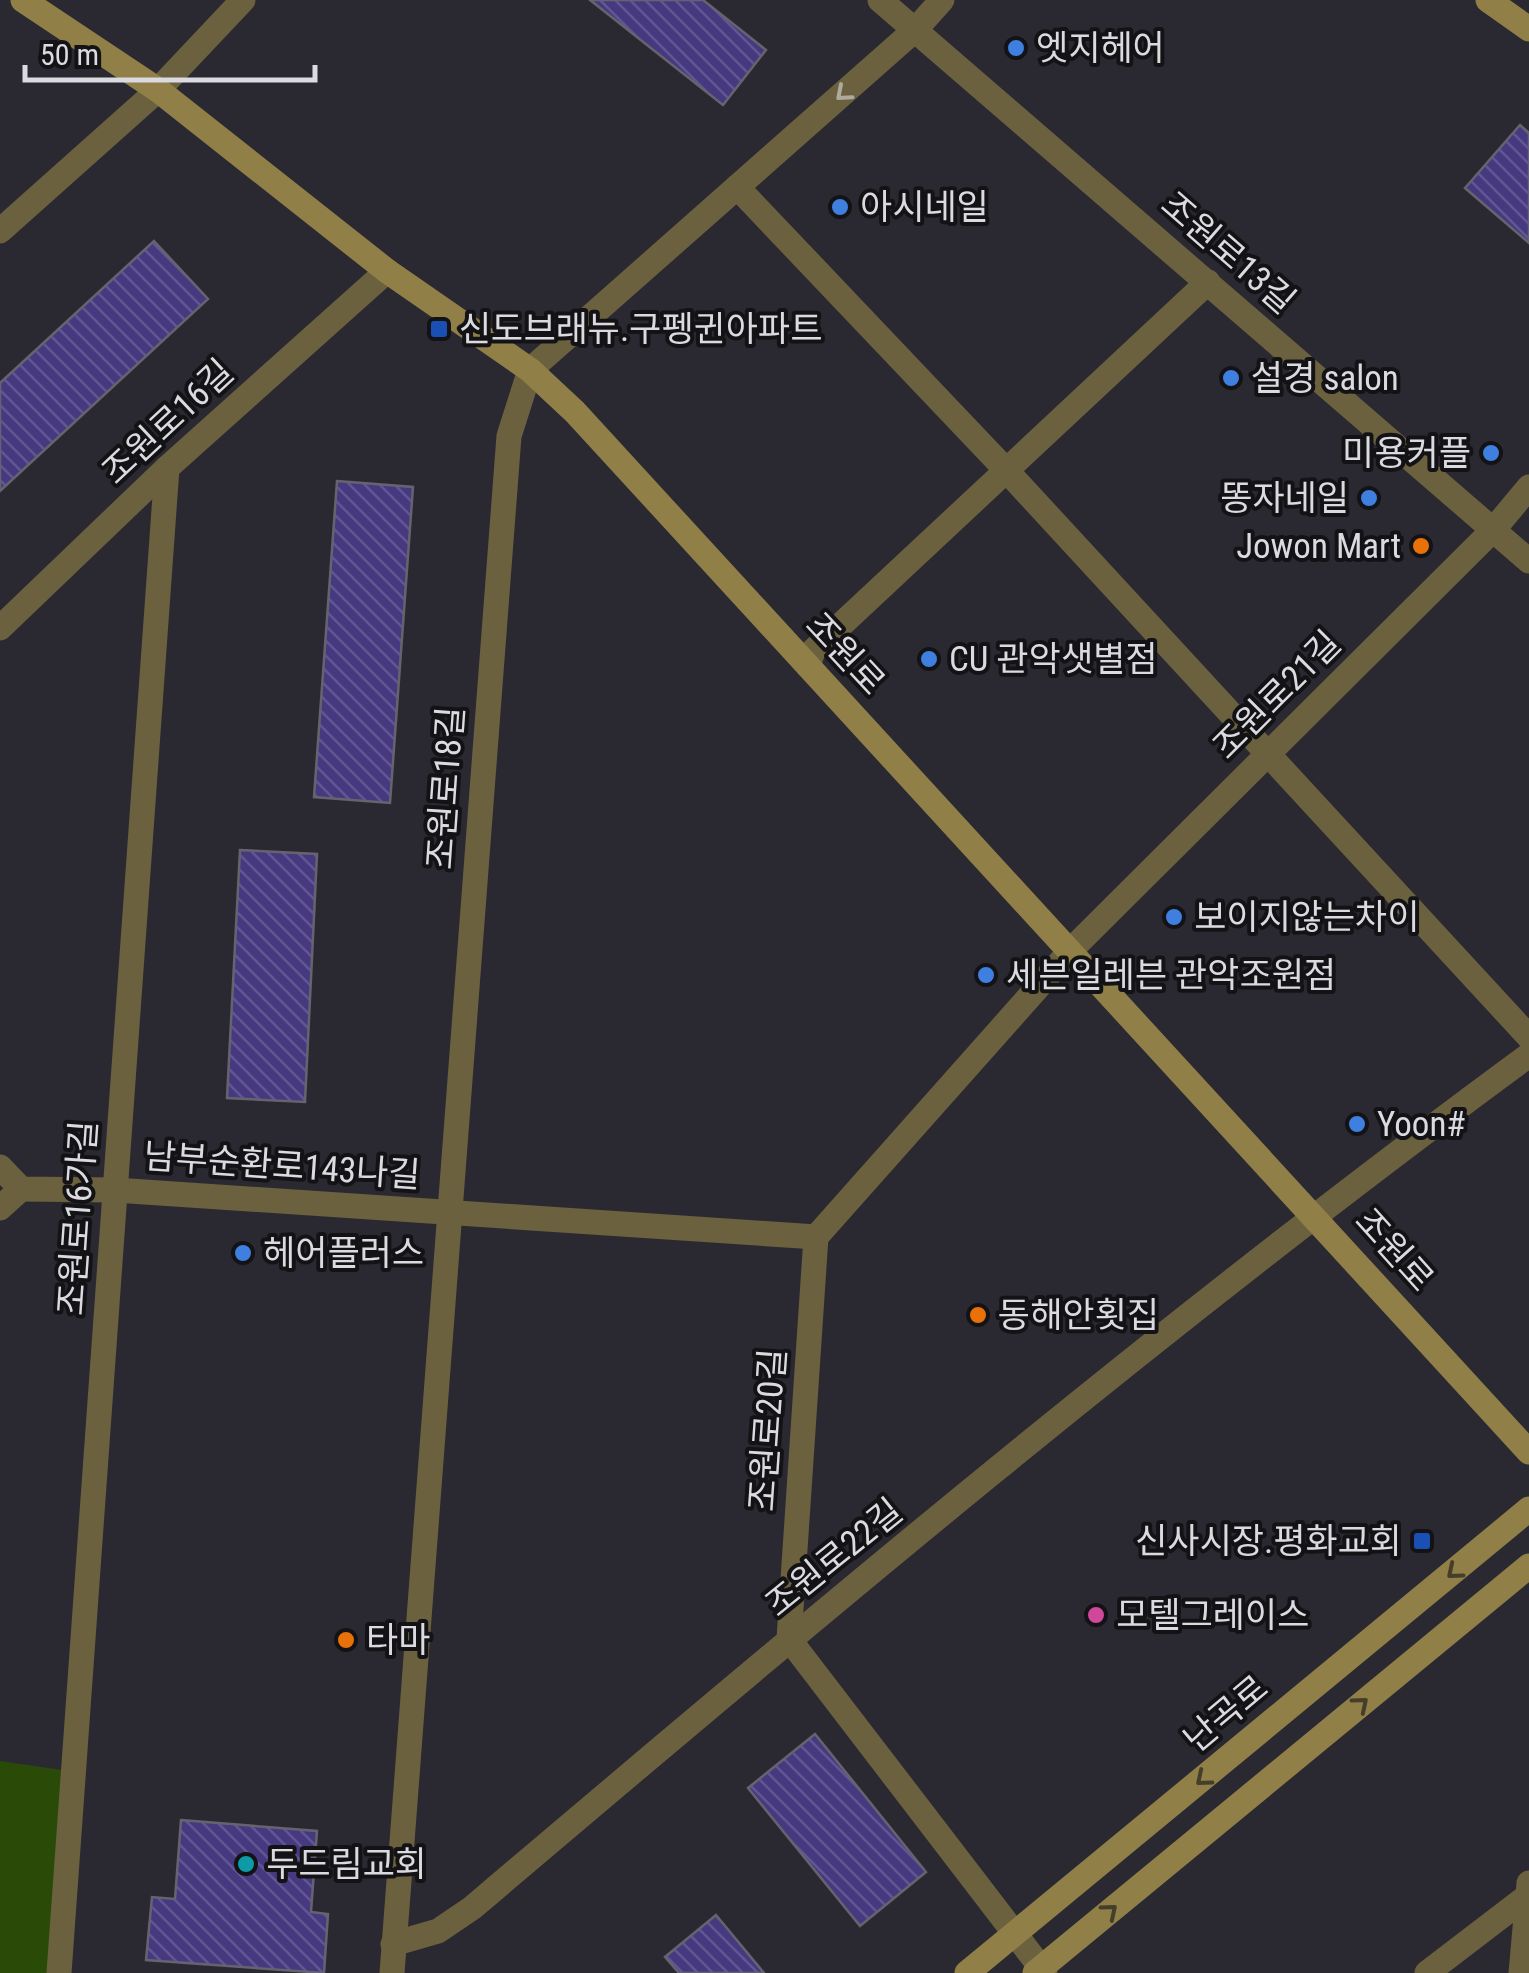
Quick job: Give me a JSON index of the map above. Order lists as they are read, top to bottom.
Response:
{
  "streets": {
    "street": [
      "조원로13길",
      "조원로16길",
      "조원로",
      "조원로21길",
      "조원로18길",
      "남부순환로143나길",
      "조원로16가길",
      "조원로20길",
      "조원로22길",
      "난곡로"
    ]
  },
  "crossings": [
    ["조원로13길", "조원로21길"],
    ["조원로16길", "조원로"],
    ["조원로16길", "조원로16가길"],
    ["조원로", "조원로21길"],
    ["조원로", "조원로18길"],
    ["조원로", "조원로22길"],
    ["조원로18길", "남부순환로143나길"],
    ["조원로18길", "조원로22길"],
    ["남부순환로143나길", "조원로16가길"],
    ["조원로20길", "조원로22길"]
  ],
  "places": {
    "other": [
      "엣지헤어",
      "아시네일",
      "설경 salon",
      "미용커플",
      "똥자네일",
      "Jowon Mart",
      "CU 관악샛별점",
      "보이지않는차이",
      "세븐일레븐 관악조원점",
      "Yoon#",
      "헤어플러스",
      "동해안횟집",
      "모텔그레이스",
      "타마",
      "두드림교회"
    ],
    "transit": ["신도브래뉴.구펭귄아파트", "신사시장.평화교회"]
  },
  "scale_bar": "50 m"
}
